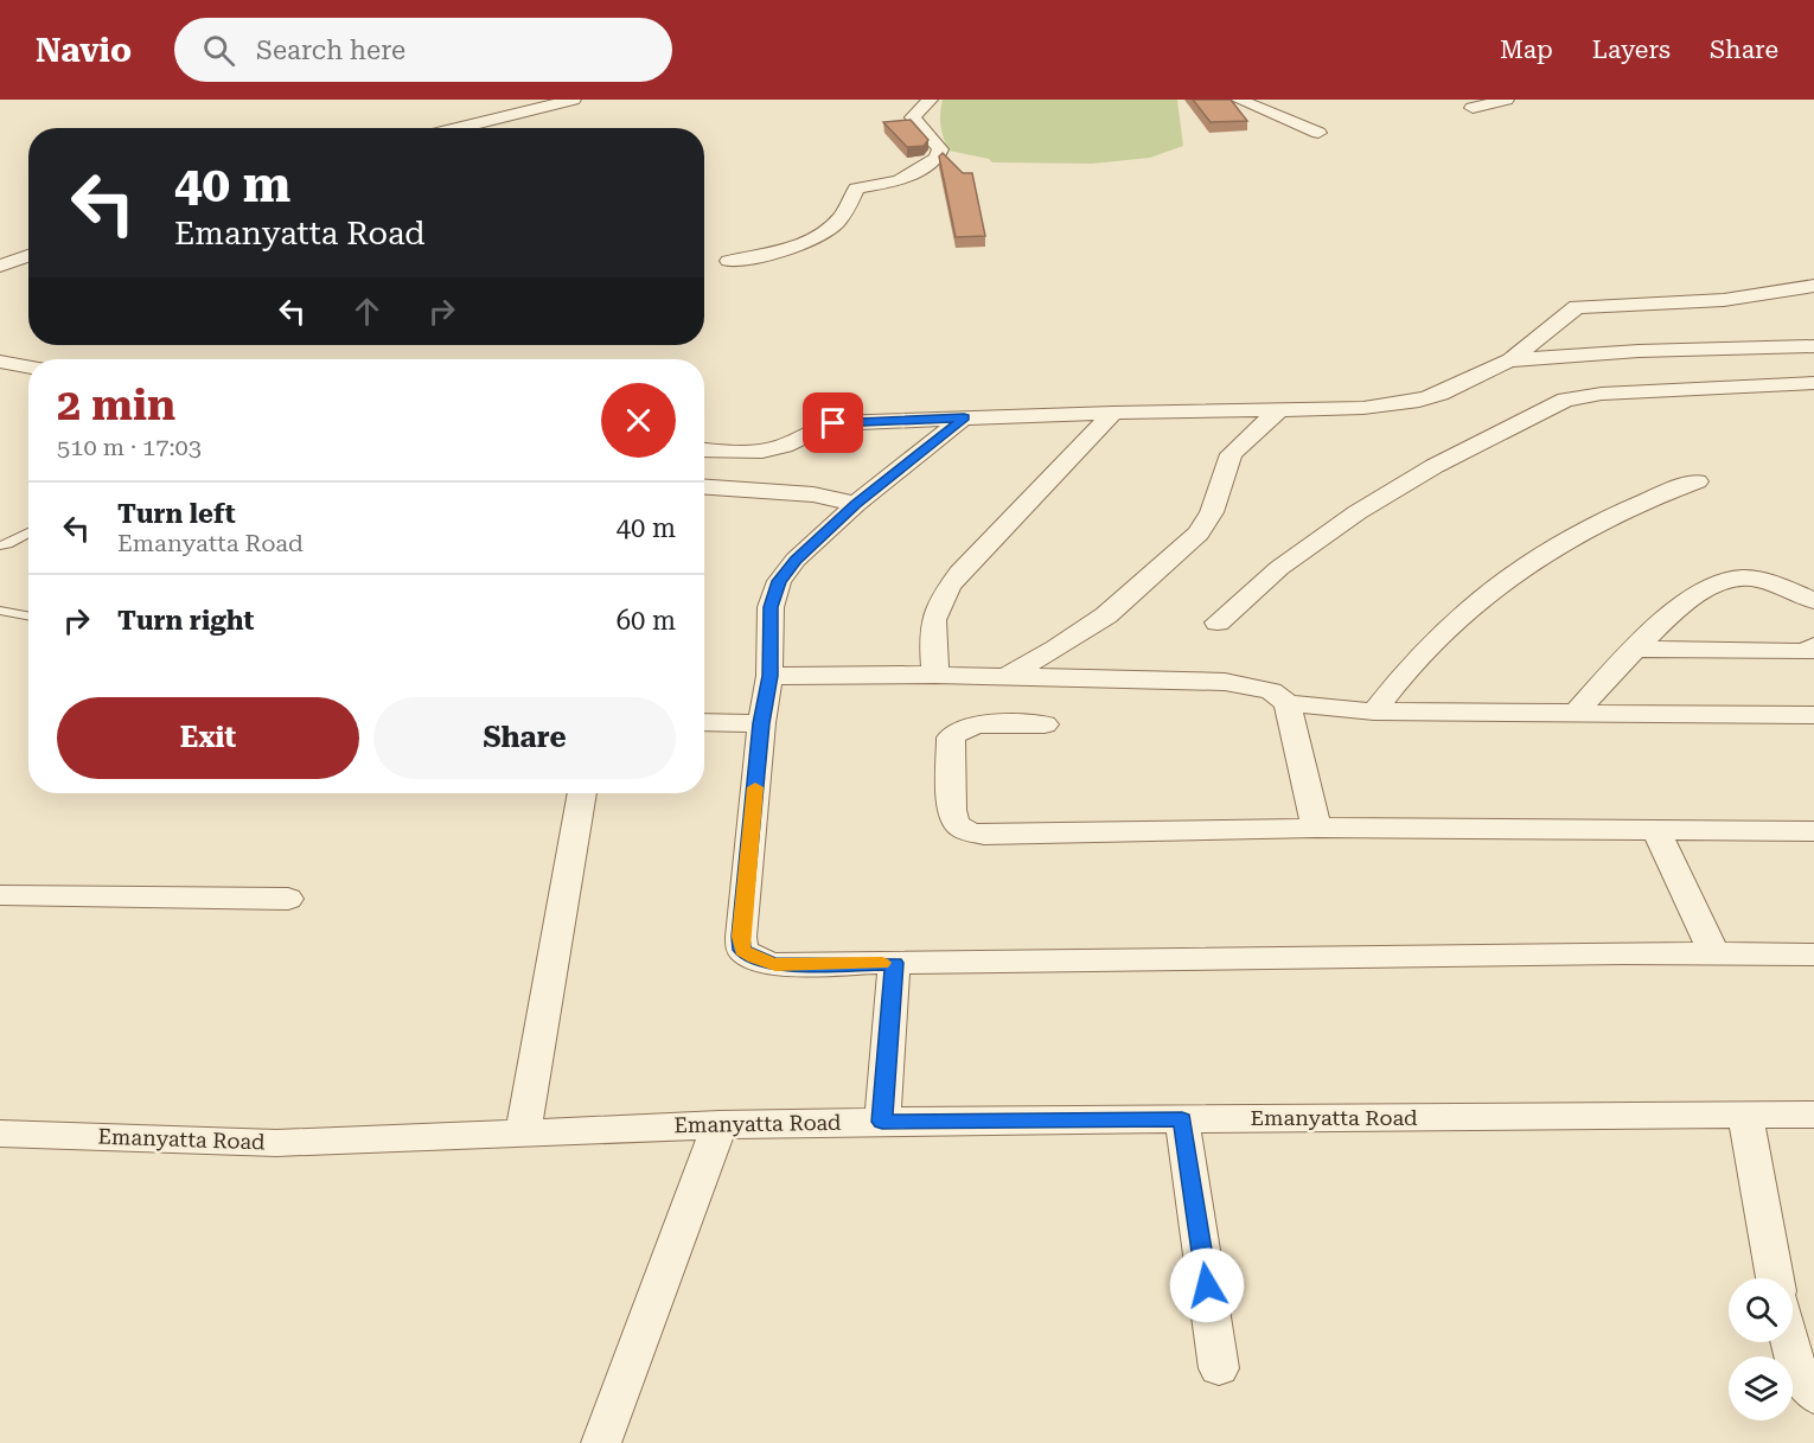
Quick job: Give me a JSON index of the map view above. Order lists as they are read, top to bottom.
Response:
{
  "streets": {
    "street": ["Emanyatta Road"]
  },
  "page": {
    "header": "Navio",
    "search": "Search here",
    "nav": ["Map", "Layers", "Share"],
    "turn": ["40 m", "Emanyatta Road"],
    "heading": ["2 min", "510 m · 17:03"],
    "list": [
      {
        "name": "Turn left",
        "note": "Emanyatta Road",
        "value": "40 m"
      },
      {
        "name": "Turn right",
        "value": "60 m"
      }
    ],
    "buttons": ["Exit", "Share"]
  }
}
